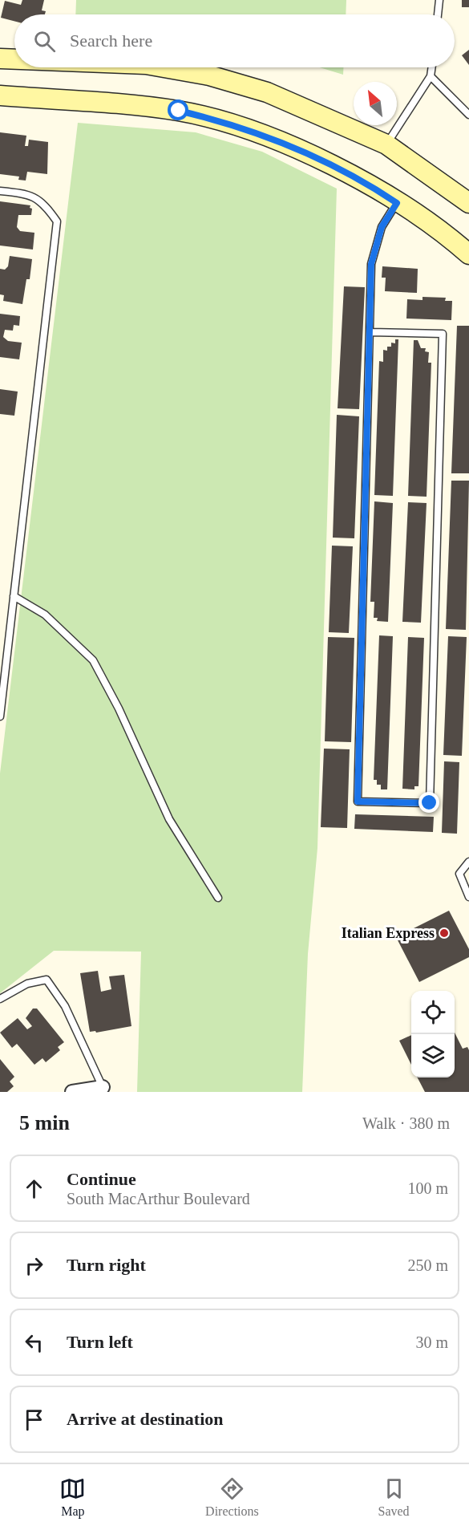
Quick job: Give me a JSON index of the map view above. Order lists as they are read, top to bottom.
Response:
{
  "places": ["Italian Express"],
  "north": "top left",
  "page": {
    "search": "Search here",
    "heading": ["5 min", "Walk · 380 m"],
    "list": [
      ["Continue", "South MacArthur Boulevard", "100 m"],
      ["Turn right", "250 m"],
      ["Turn left", "30 m"],
      "Arrive at destination"
    ],
    "nav": ["Map", "Directions", "Saved"]
  }
}
